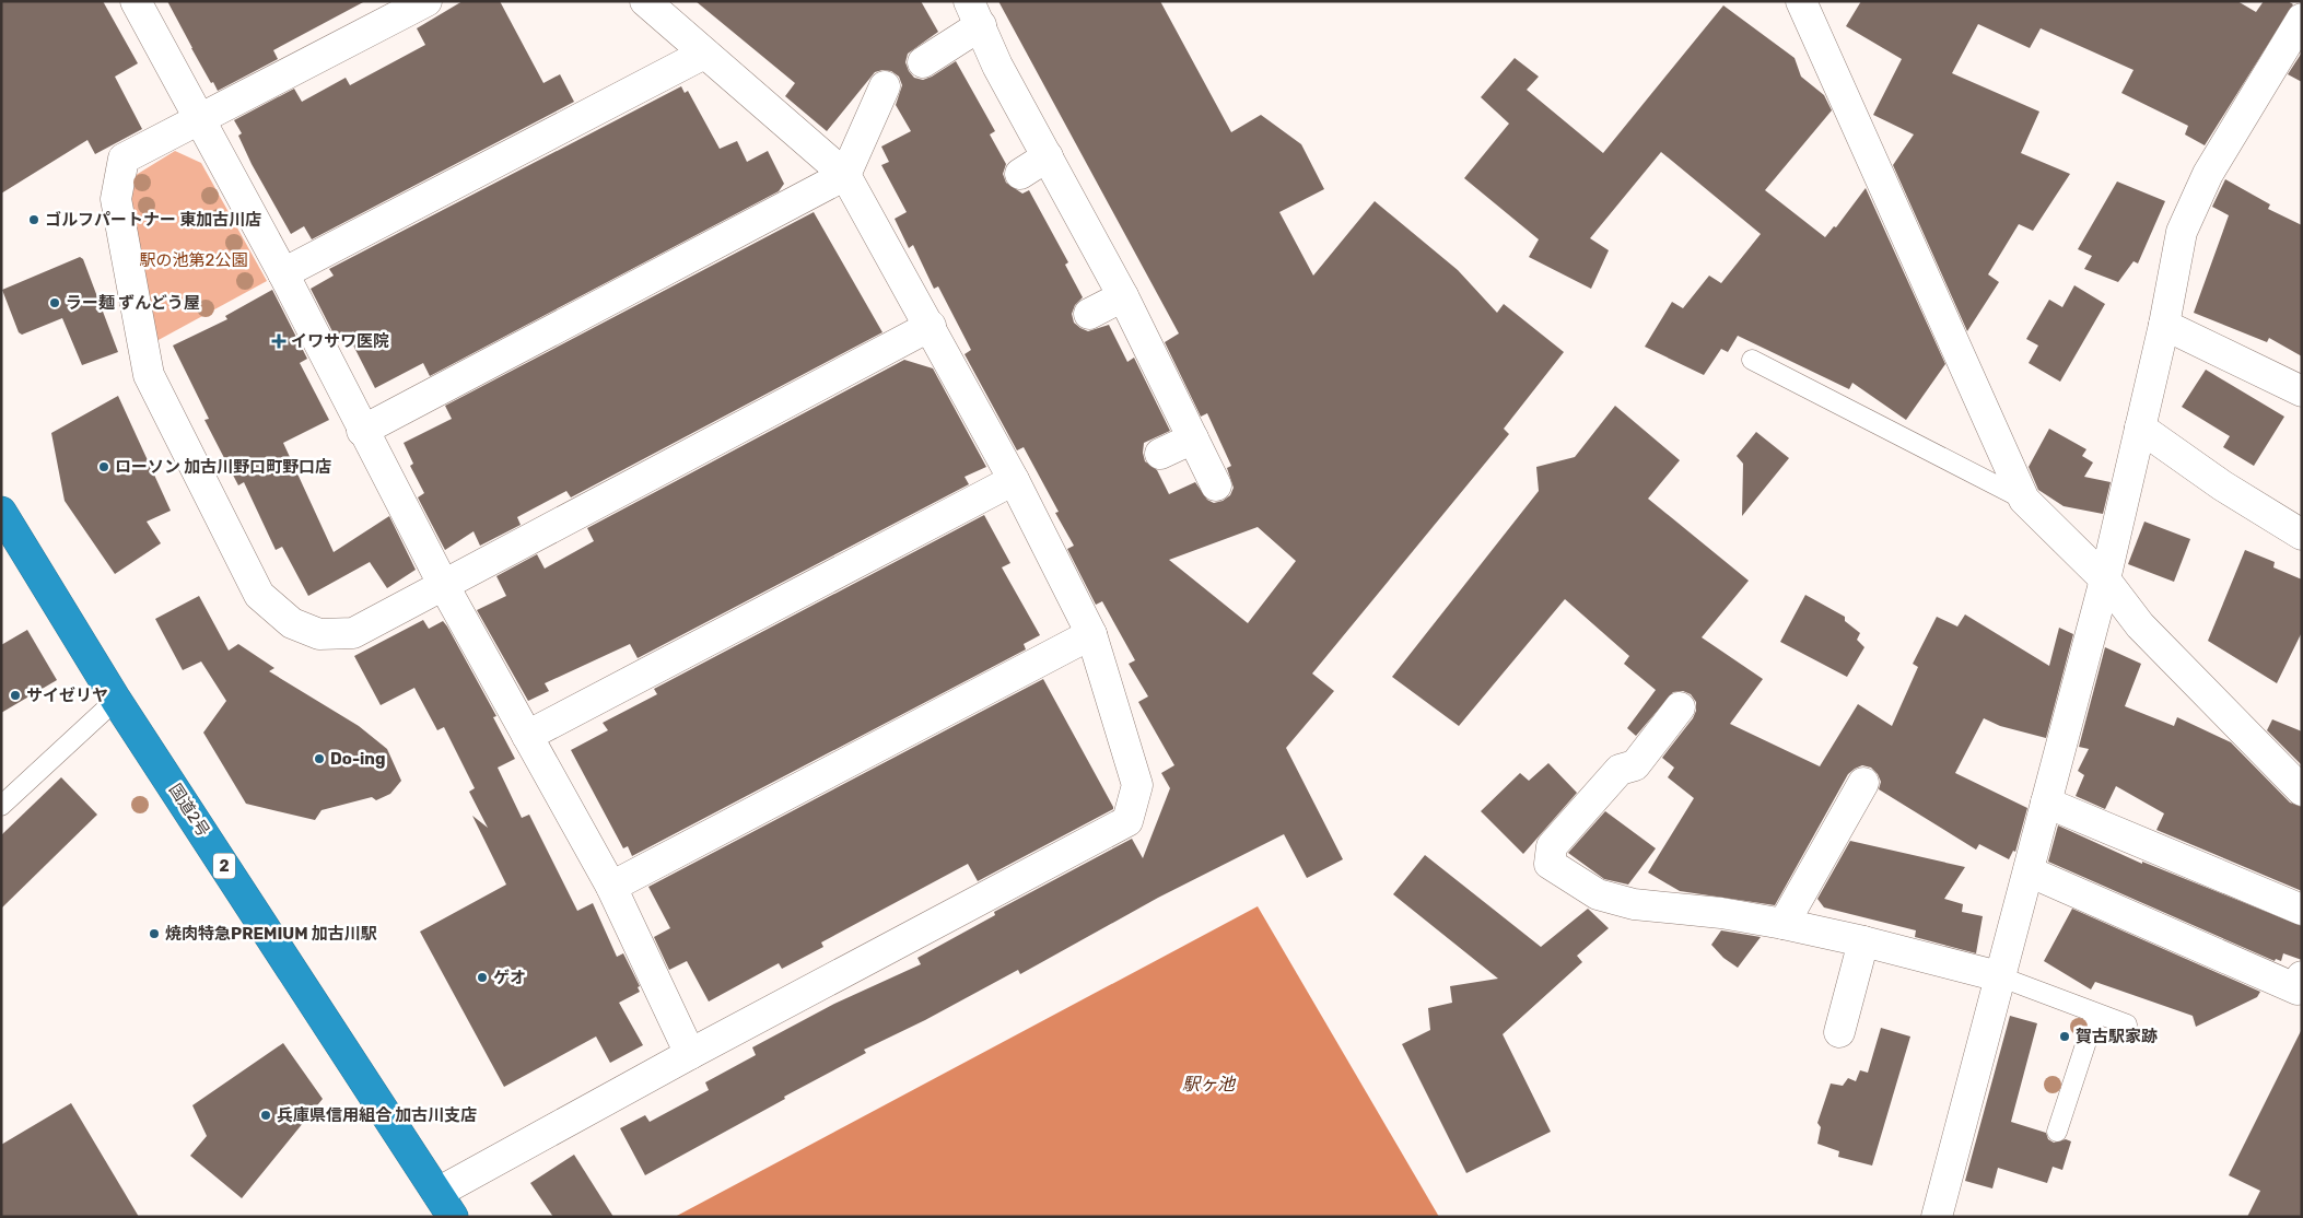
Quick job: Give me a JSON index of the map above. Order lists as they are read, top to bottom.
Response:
{
  "streets": {
    "highway": ["国道2号", "2"]
  },
  "water": ["駅ヶ池"],
  "parks": ["駅の池第2公園"],
  "places": {
    "other": [
      "ゴルフパートナー 東加古川店",
      "ラー麺 ずんどう屋",
      "ローソン 加古川野口町野口店",
      "サイゼリヤ",
      "Do-ing",
      "焼肉特急PREMIUM 加古川駅",
      "ゲオ",
      "賀古駅家跡",
      "兵庫県信用組合 加古川支店"
    ],
    "health": ["イワサワ医院"]
  }
}
